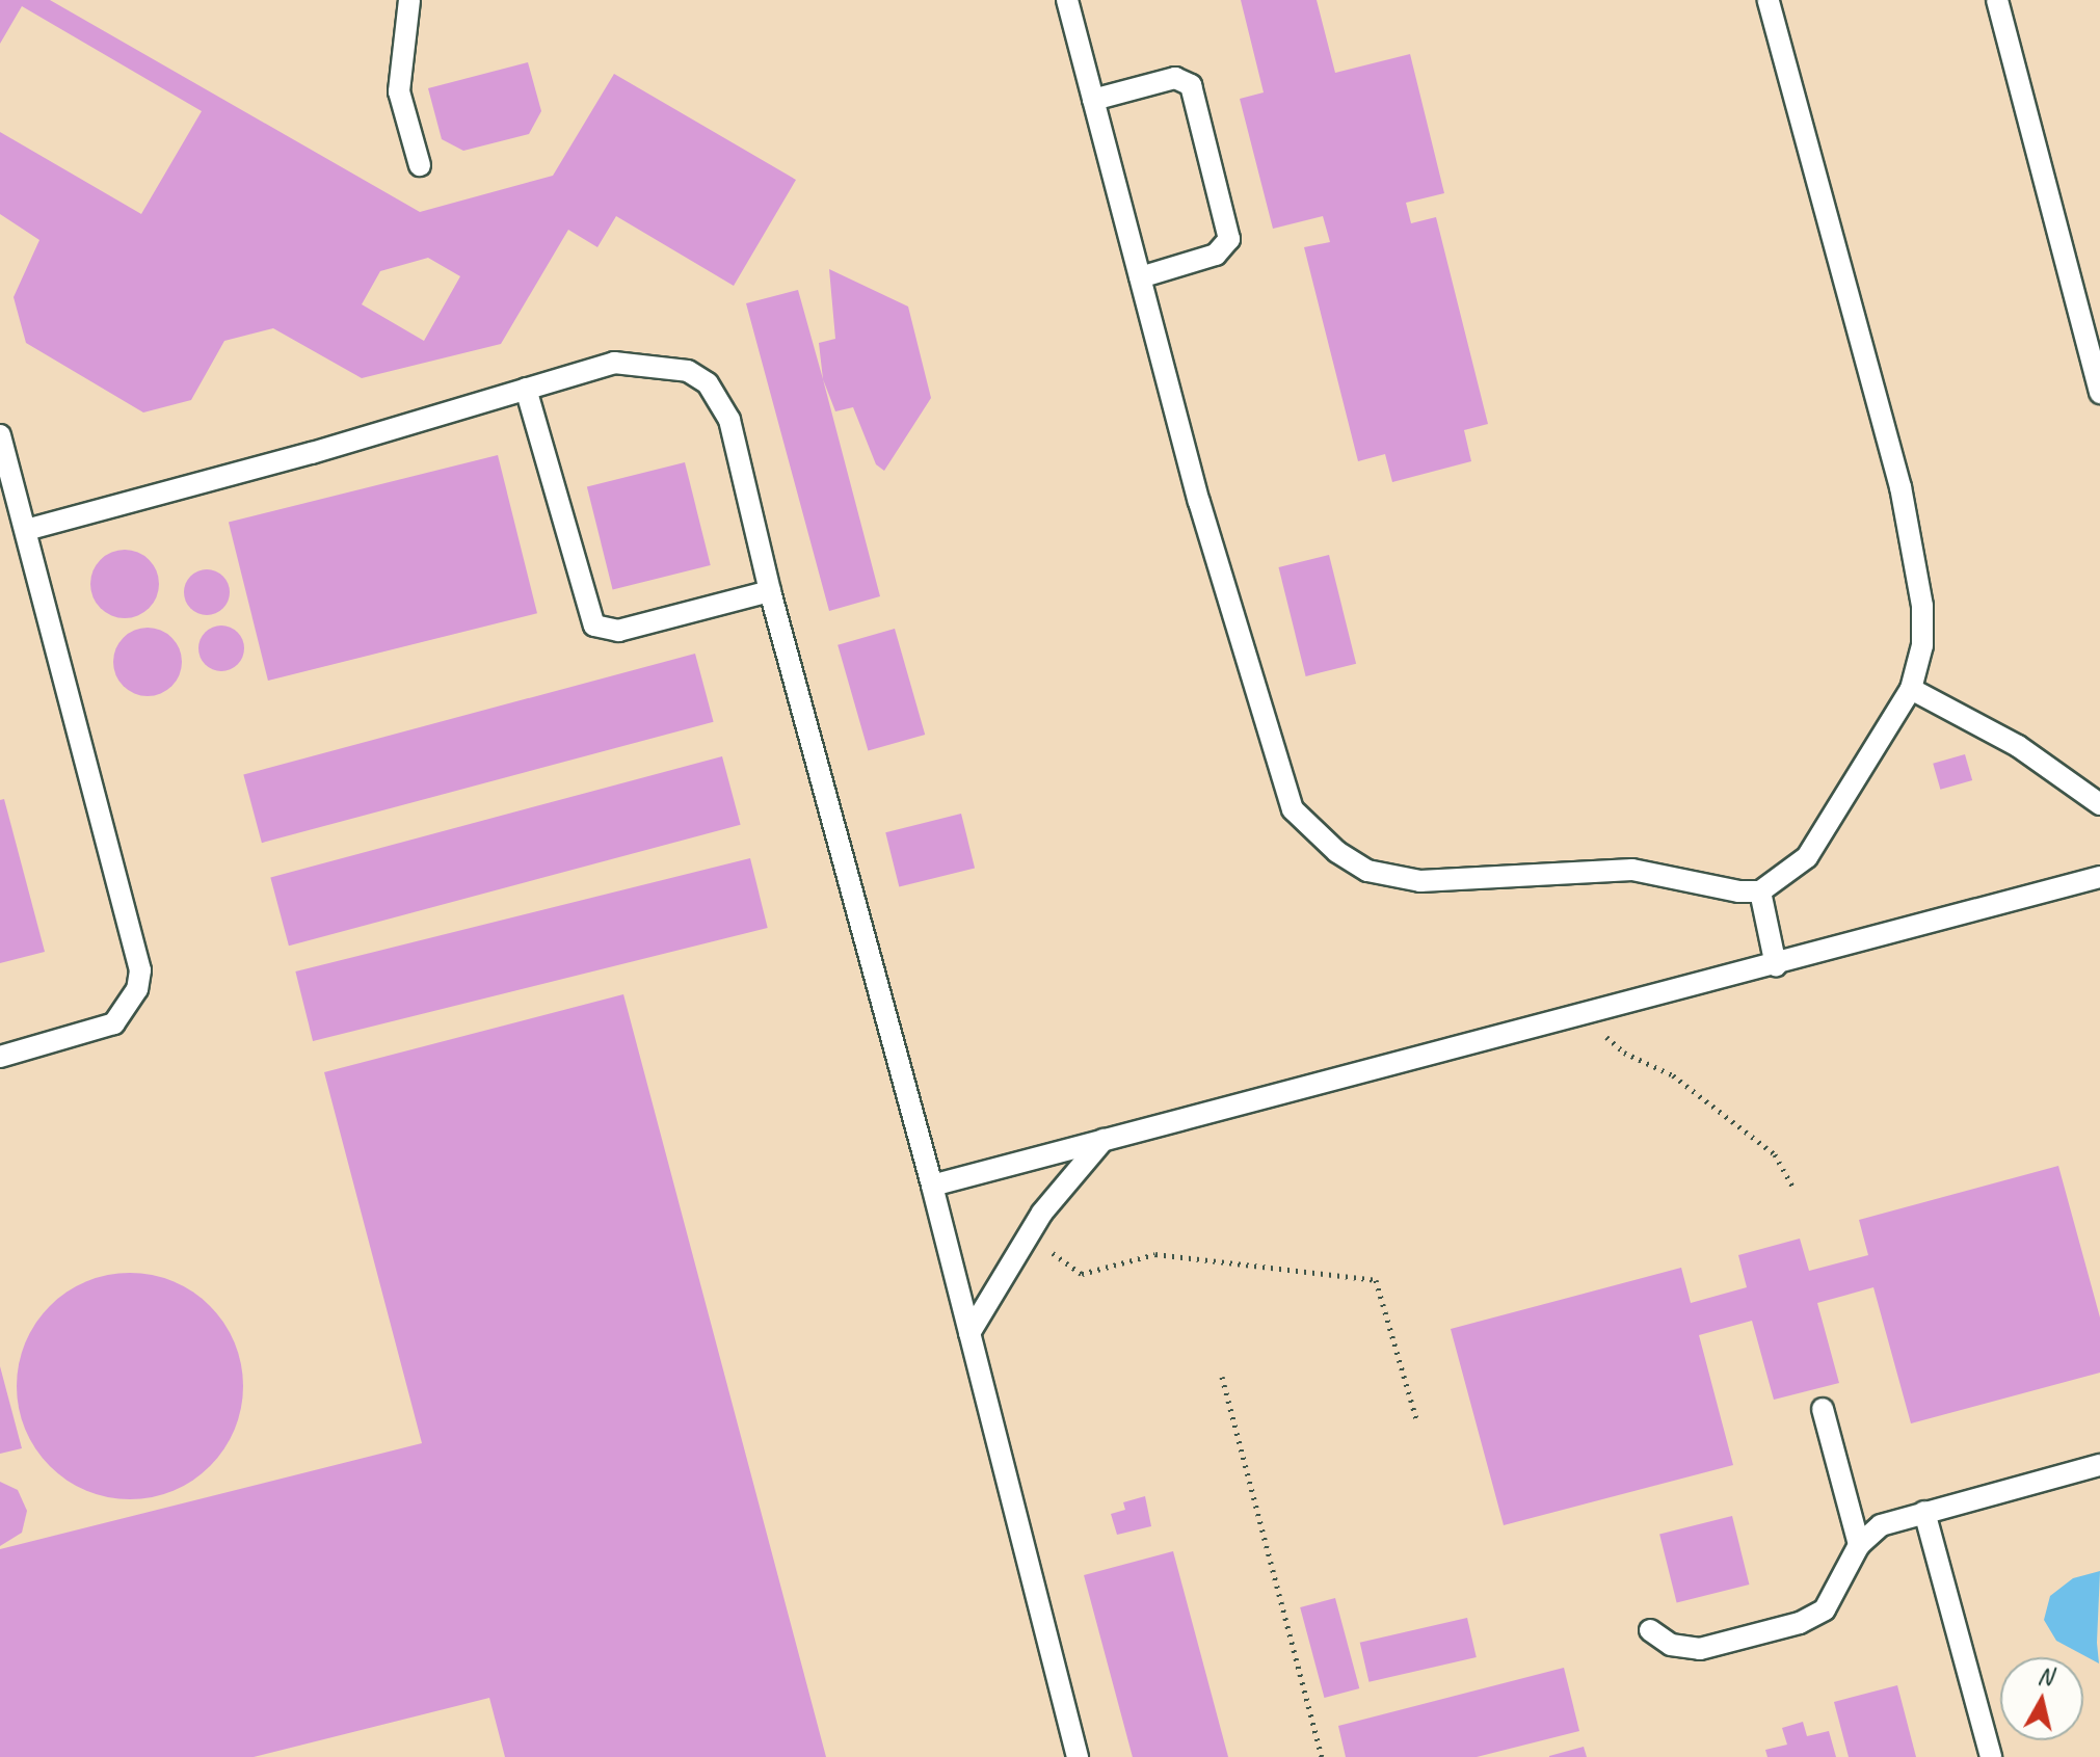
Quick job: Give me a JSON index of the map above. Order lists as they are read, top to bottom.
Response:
{
  "north": "top"
}
